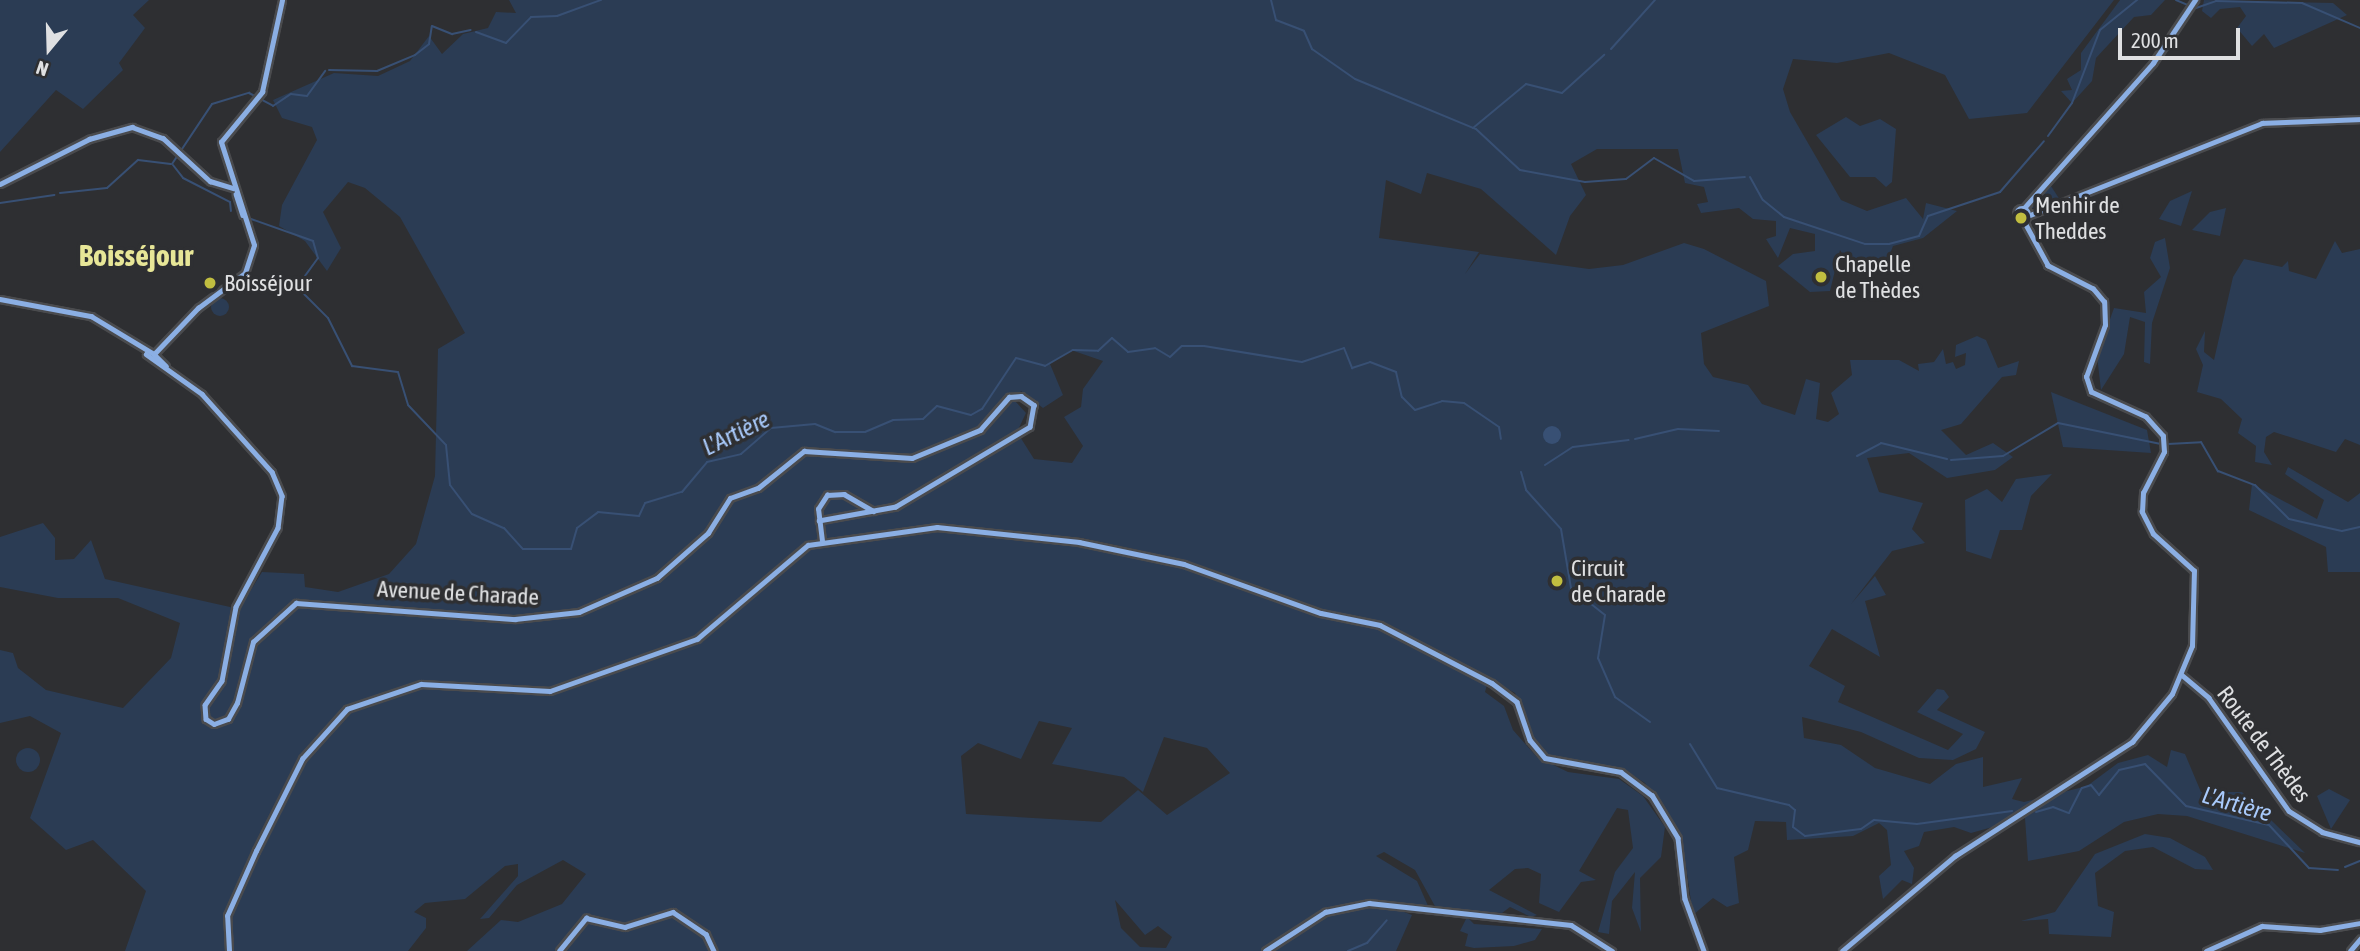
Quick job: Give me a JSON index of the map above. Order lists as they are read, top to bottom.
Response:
{
  "streets": {
    "street": ["Avenue de Charade", "Route de Thèdes"]
  },
  "districts": ["Boisséjour"],
  "water": ["L'Artière"],
  "places": [
    "Menhir de Theddes",
    "Chapelle de Thèdes",
    "Boisséjour",
    "Circuit de Charade"
  ],
  "scale_bar": "200 m",
  "north": "bottom"
}
